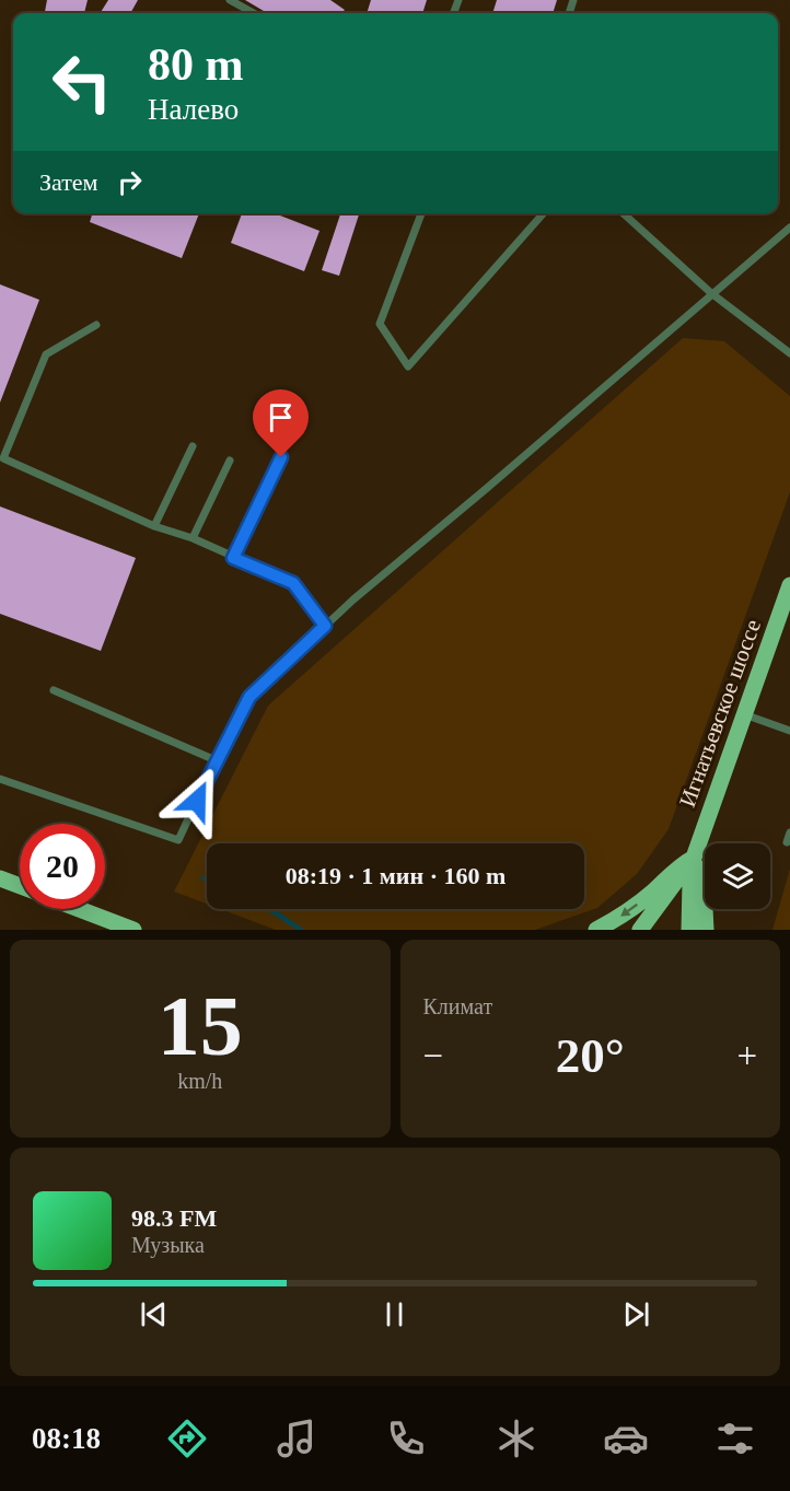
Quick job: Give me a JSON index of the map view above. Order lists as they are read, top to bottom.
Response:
{
  "streets": {
    "main road": ["Игнатьевское шоссе"]
  },
  "page": {
    "turn": ["80 m", "Налево"],
    "then": "Затем",
    "limit": "20",
    "trip": "08:19 · 1 мин · 160 m",
    "tile": [
      ["15", "km/h"],
      "Климат"
    ],
    "heat": ["−", "20°", "+"],
    "song": ["98.3 FM", "Музыка"],
    "tabs": "08:18"
  }
}
